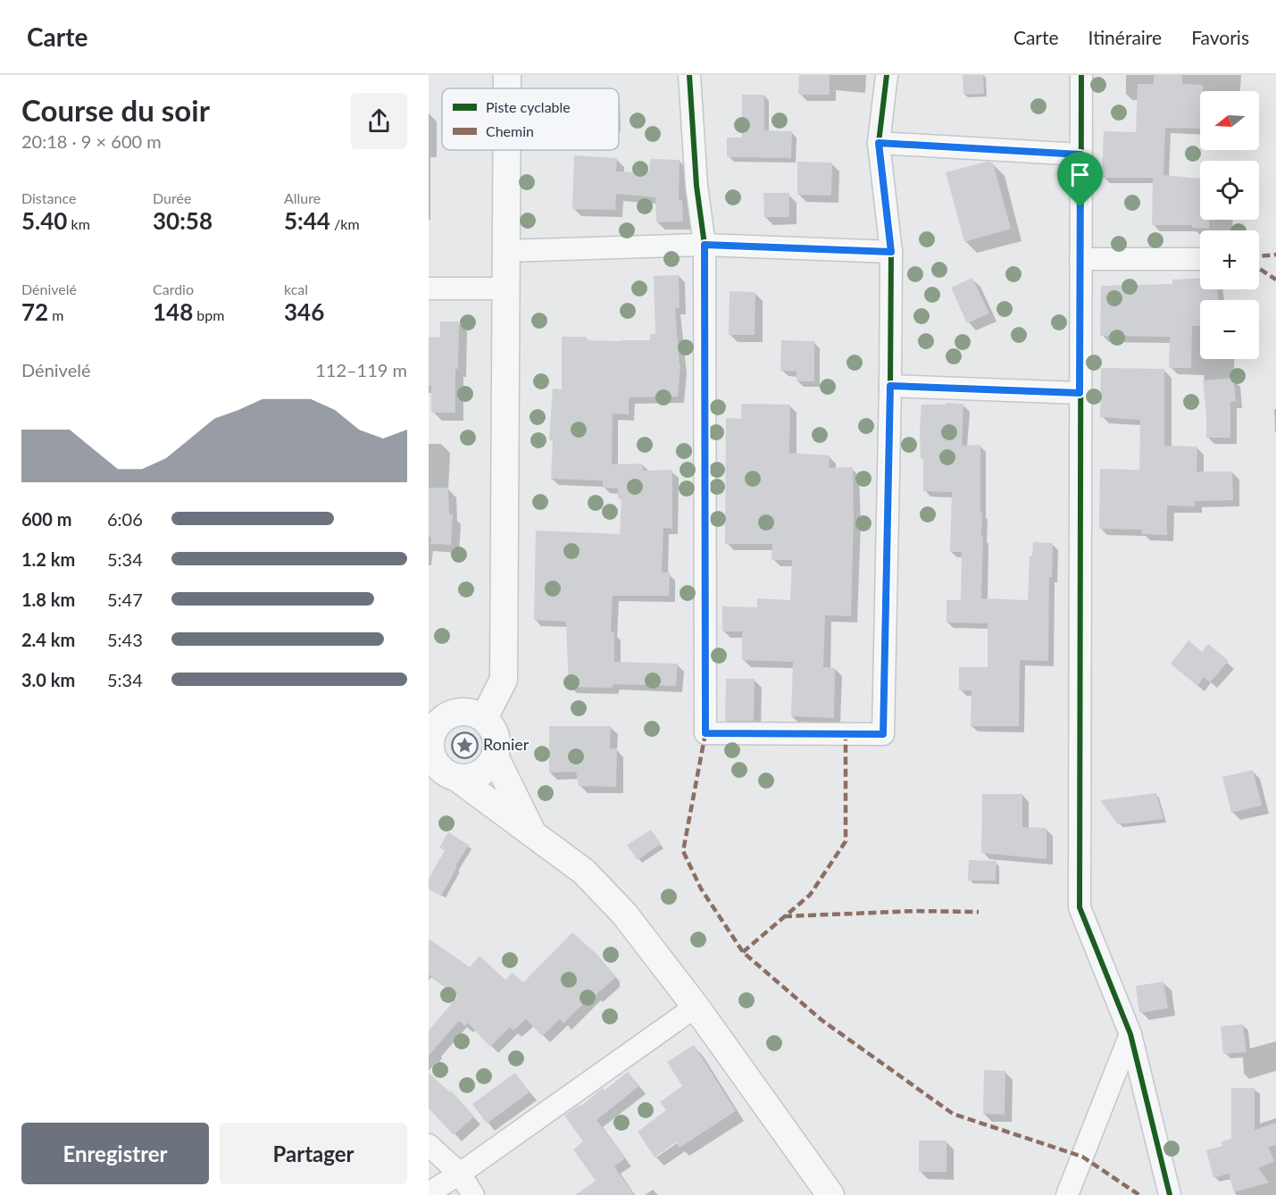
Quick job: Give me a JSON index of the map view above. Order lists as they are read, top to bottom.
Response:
{
  "places": {
    "place": ["Ronier"]
  },
  "legend": ["Piste cyclable", "Chemin"],
  "north": "left",
  "page": {
    "header": "Carte",
    "nav": ["Carte", "Itinéraire", "Favoris"],
    "heading": ["Course du soir", "20:18 · 9 × 600 m"],
    "map_buttons": ["+", "−"],
    "stats": [
      ["Distance", "5.40 km"],
      ["Durée", "30:58"],
      ["Allure", "5:44 /km"],
      ["Dénivelé", "72 m"],
      ["Cardio", "148 bpm"],
      ["kcal", "346"]
    ],
    "chart": ["Dénivelé", "112–119 m"],
    "list": [
      {
        "name": "600 m",
        "note": "6:06"
      },
      {
        "name": "1.2 km",
        "note": "5:34"
      },
      {
        "name": "1.8 km",
        "note": "5:47"
      },
      {
        "name": "2.4 km",
        "note": "5:43"
      },
      {
        "name": "3.0 km",
        "note": "5:34"
      }
    ],
    "buttons": ["Enregistrer", "Partager"]
  }
}
